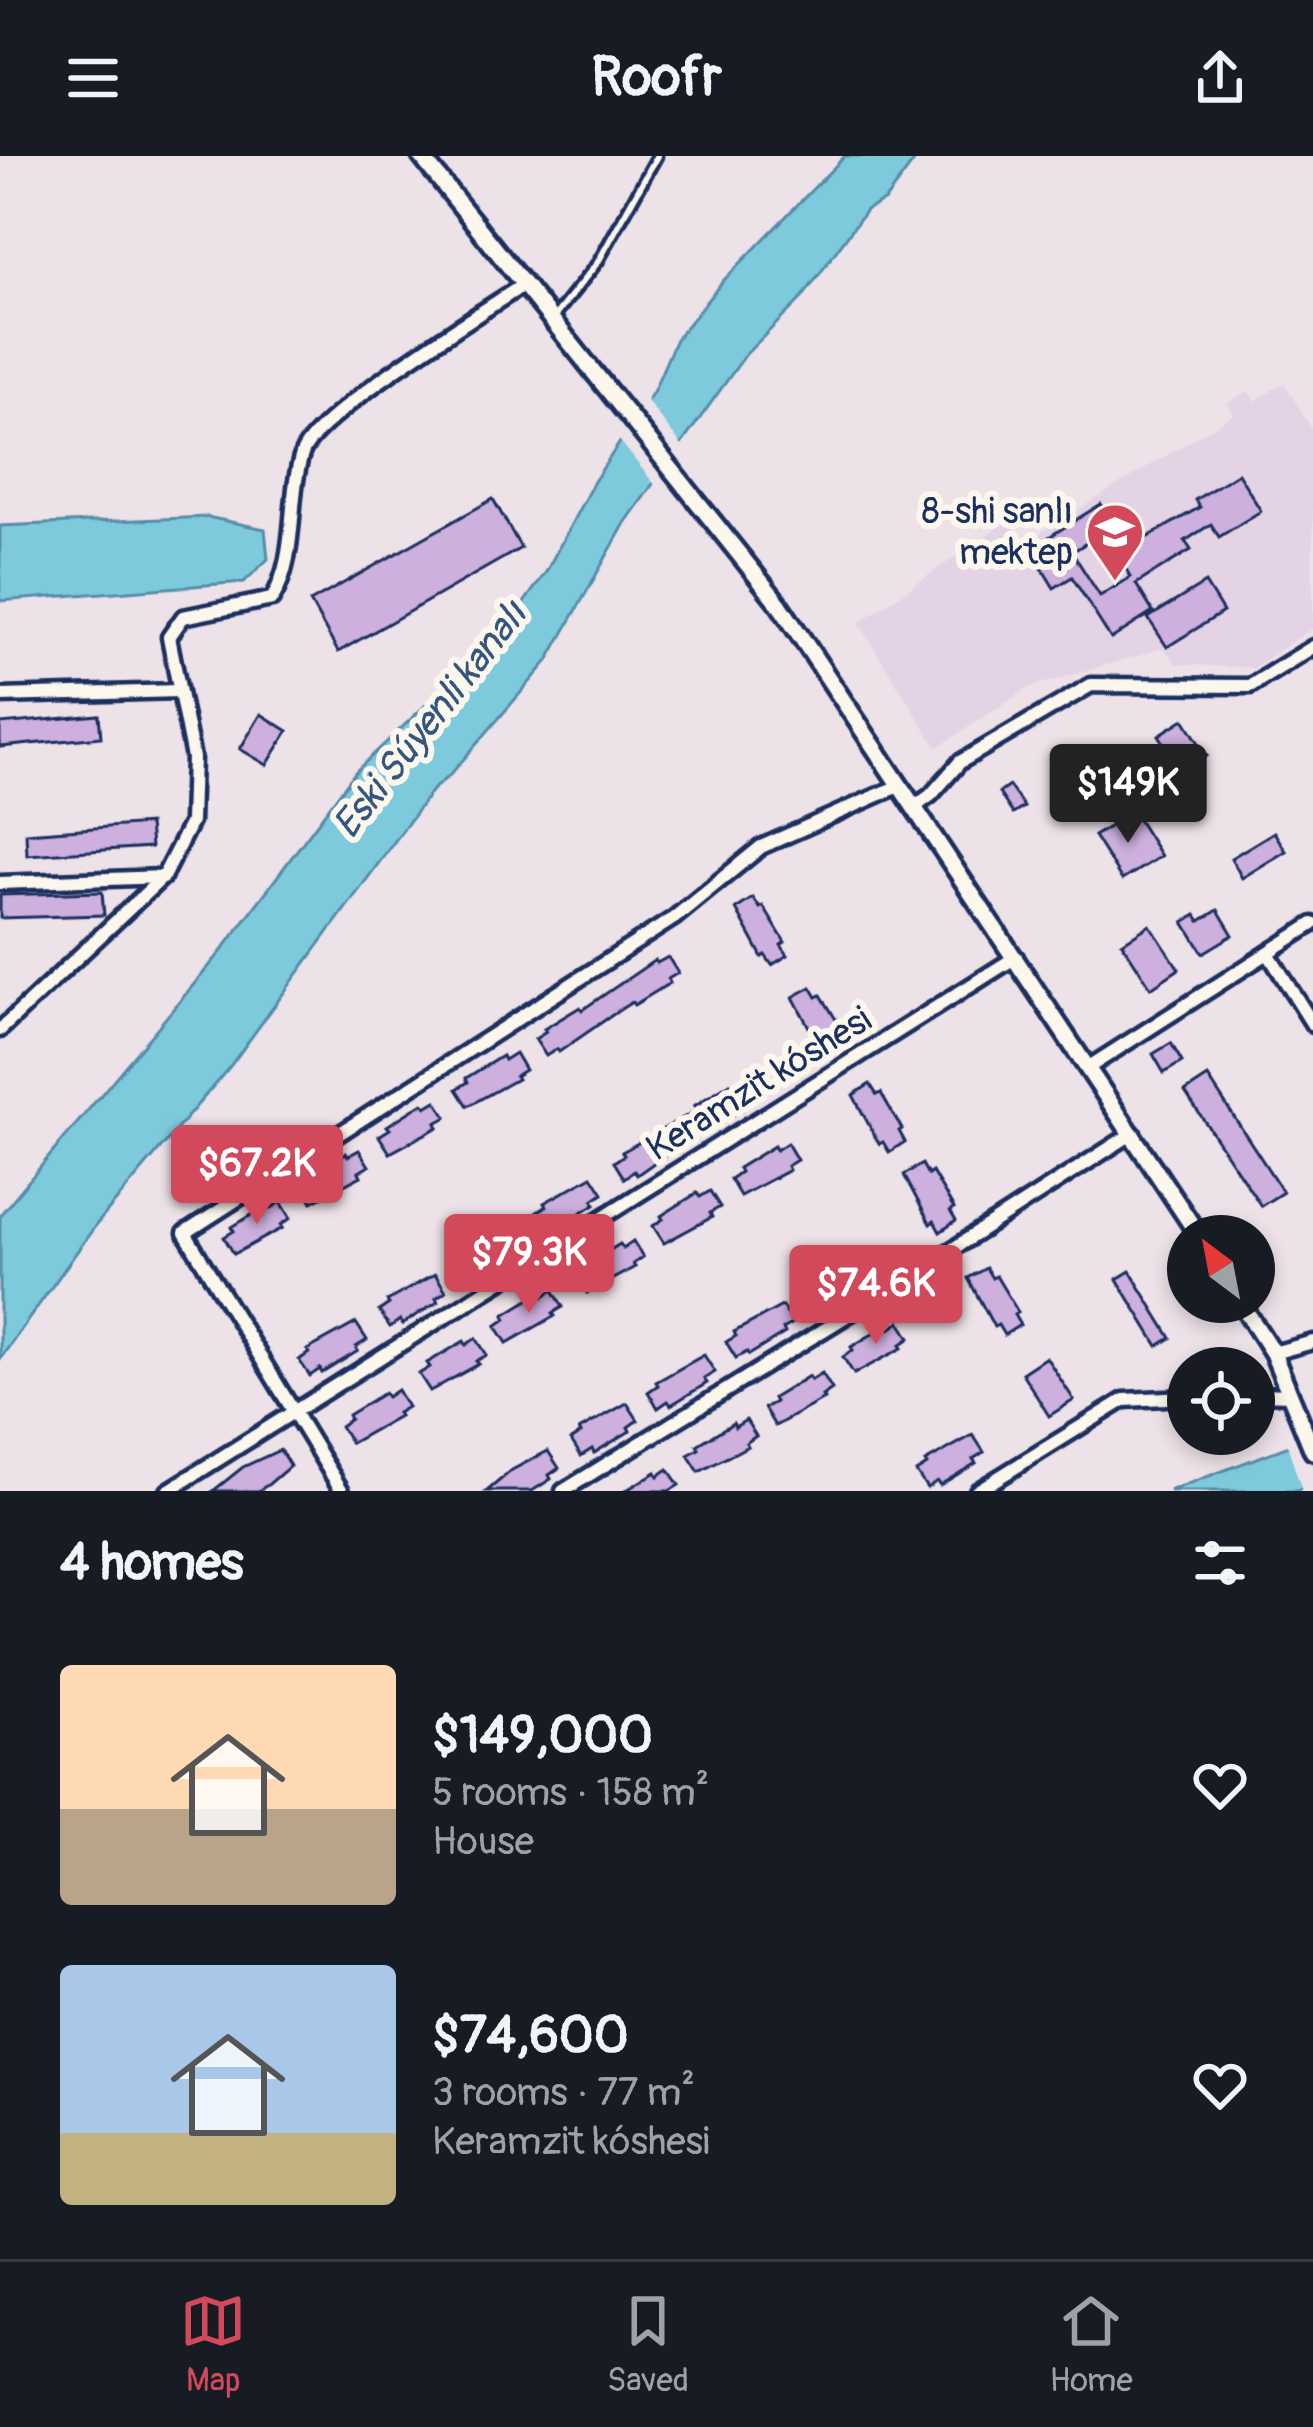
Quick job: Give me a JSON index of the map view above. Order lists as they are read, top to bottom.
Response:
{
  "streets": {
    "street": ["Keramzit kóshesi"]
  },
  "water": ["Eski Súyenli kanalı"],
  "places": {
    "school or university": ["8-shi sanlı mektep"]
  },
  "north": "top left",
  "page": {
    "header": "Roofr",
    "price": [
      "$149K",
      "$67.2K",
      "$79.3K",
      "$74.6K"
    ],
    "heading": "4 homes",
    "list": [
      {
        "name": "$149,000",
        "note": "5 rooms · 158 m² · House"
      },
      {
        "name": "$74,600",
        "note": "3 rooms · 77 m² · Keramzit kóshesi"
      }
    ],
    "tabs": ["Map", "Saved", "Home"]
  }
}
